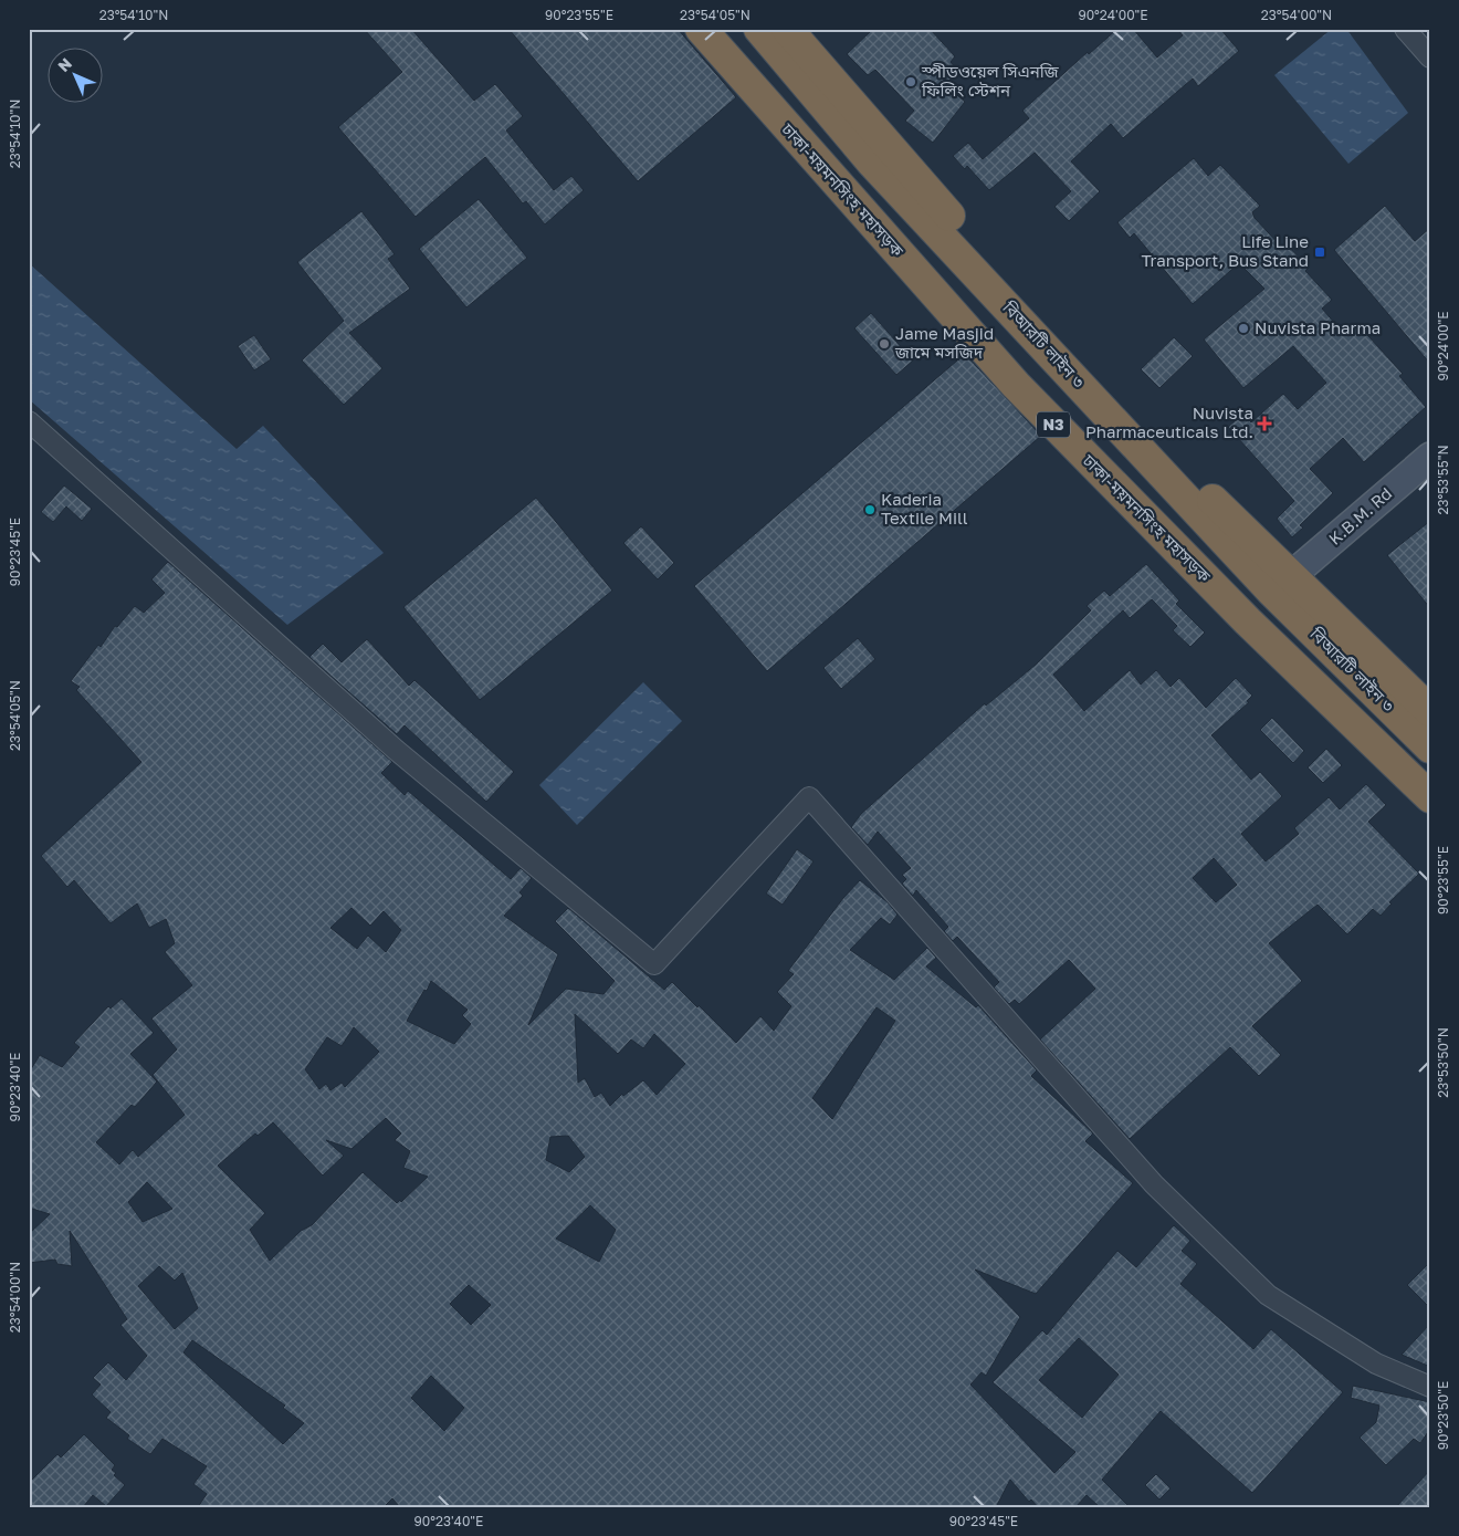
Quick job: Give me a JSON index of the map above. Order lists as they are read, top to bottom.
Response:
{
  "streets": {
    "highway": ["ঢাকা-ময়মনসিংহ মহাসড়ক", "বিআরটি লাইন ৩", "N3"],
    "street": ["K.B.M. Rd"]
  },
  "places": {
    "other": [
      "স্পীডওয়েল সিএনজি ফিলিং স্টেশন",
      "Nuvista Pharma",
      "Jame Masjid জামে মসজিদ",
      "Kaderia Textile Mill"
    ],
    "transit": ["Life Line Transport, Bus Stand"],
    "health": ["Nuvista Pharmaceuticals Ltd."]
  },
  "north": "top left",
  "coordinates": [
    "23°54'10\"N",
    "90°23'55\"E",
    "23°54'05\"N",
    "90°24'00\"E",
    "23°54'00\"N",
    "23°53'55\"N",
    "90°23'45\"E",
    "23°53'50\"N",
    "90°23'40\"E",
    "90°23'50\"E"
  ]
}
